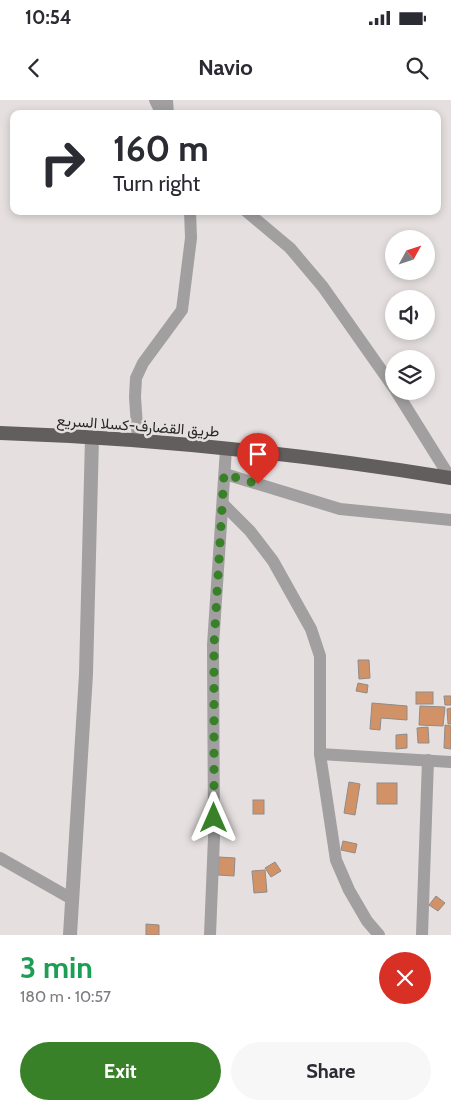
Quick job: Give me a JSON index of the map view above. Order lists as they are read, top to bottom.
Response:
{
  "streets": {
    "highway": ["طريق القضارف-كسلا السريع"]
  },
  "north": "top right",
  "page": {
    "status": "10:54",
    "header": "Navio",
    "turn": ["160 m", "Turn right"],
    "heading": ["3 min", "180 m · 10:57"],
    "buttons": ["Exit", "Share"]
  }
}
